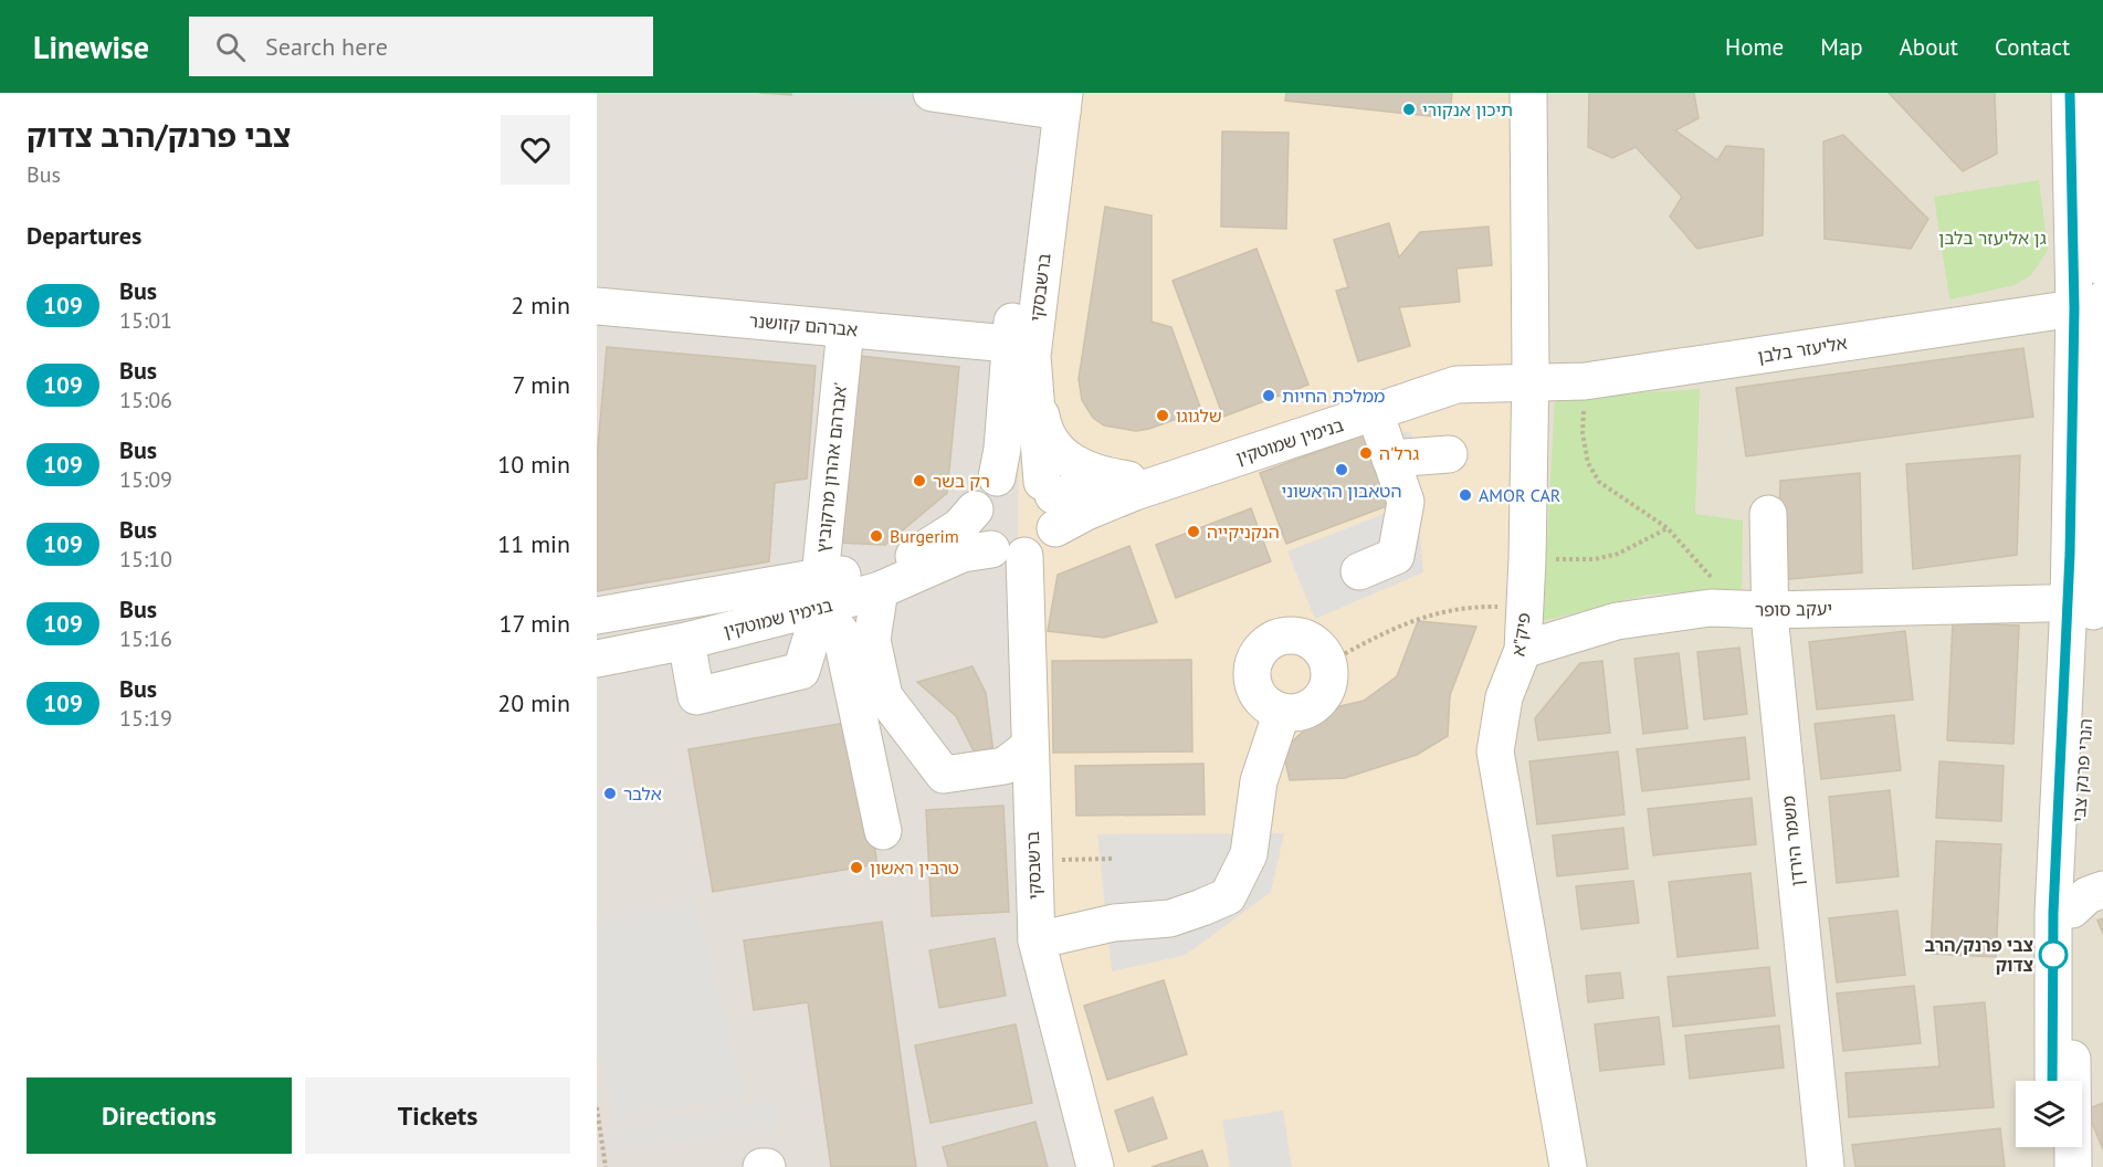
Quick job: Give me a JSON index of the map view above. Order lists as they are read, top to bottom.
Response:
{
  "streets": {
    "street": [
      "ברשבסקי",
      "אברהם קזושנר",
      "אליעזר בלבן",
      "בנימין שמוטקין",
      "אברהם אהרון מרקוביץ'",
      "יעקב סופר",
      "פיק\"א",
      "הנרי פרנק צבי",
      "משמר הירדן"
    ]
  },
  "crossings": [
    ["ברשבסקי", "אברהם קזושנר"],
    ["ברשבסקי", "בנימין שמוטקין"],
    ["אברהם קזושנר", "אברהם אהרון מרקוביץ'"],
    ["אליעזר בלבן", "בנימין שמוטקין"],
    ["אליעזר בלבן", "פיק\"א"],
    ["אליעזר בלבן", "הנרי פרנק צבי"],
    ["בנימין שמוטקין", "אברהם אהרון מרקוביץ'"],
    ["בנימין שמוטקין", "פיק\"א"],
    ["יעקב סופר", "פיק\"א"],
    ["יעקב סופר", "הנרי פרנק צבי"],
    ["יעקב סופר", "משמר הירדן"]
  ],
  "parks": ["גן אליעזר בלבן"],
  "places": [
    "תיכון אנקורי",
    "ממלכת החיות",
    "שלגוגו",
    "גרל'ה",
    "הטאבון הראשוני",
    "רק בשר",
    "AMOR CAR",
    "הנקניקייה",
    "Burgerim",
    "אלבר",
    "טרבין ראשון",
    "צבי פרנק/הרב צדוק"
  ],
  "lines": ["bus line 109"],
  "page": {
    "header": "Linewise",
    "search": "Search here",
    "nav": [
      "Home",
      "Map",
      "About",
      "Contact"
    ],
    "heading": [
      ["צבי פרנק/הרב צדוק", "Bus"],
      "Departures"
    ],
    "list": [
      {
        "mark": "109",
        "name": "Bus",
        "note": "15:01",
        "value": "2 min"
      },
      {
        "mark": "109",
        "name": "Bus",
        "note": "15:06",
        "value": "7 min"
      },
      {
        "mark": "109",
        "name": "Bus",
        "note": "15:09",
        "value": "10 min"
      },
      {
        "mark": "109",
        "name": "Bus",
        "note": "15:10",
        "value": "11 min"
      },
      {
        "mark": "109",
        "name": "Bus",
        "note": "15:16",
        "value": "17 min"
      },
      {
        "mark": "109",
        "name": "Bus",
        "note": "15:19",
        "value": "20 min"
      }
    ],
    "buttons": ["Directions", "Tickets"]
  }
}
